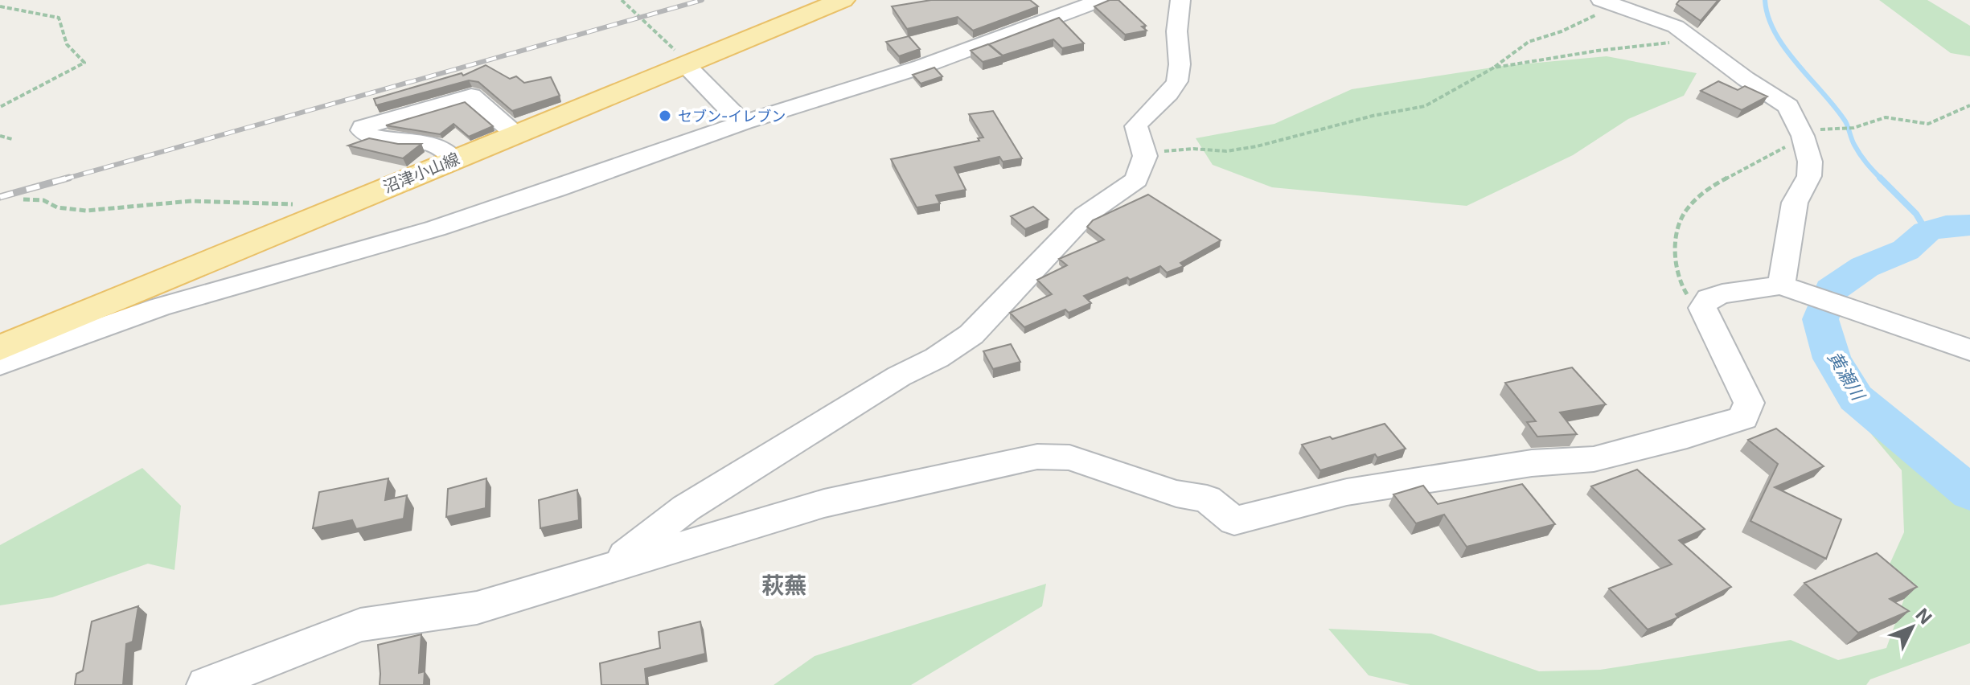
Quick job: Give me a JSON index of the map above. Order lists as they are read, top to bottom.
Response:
{
  "streets": {
    "main road": ["沼津小山線"]
  },
  "districts": ["萩蕪"],
  "water": ["黄瀬川"],
  "places": ["セブン-イレブン"],
  "north": "top right"
}
